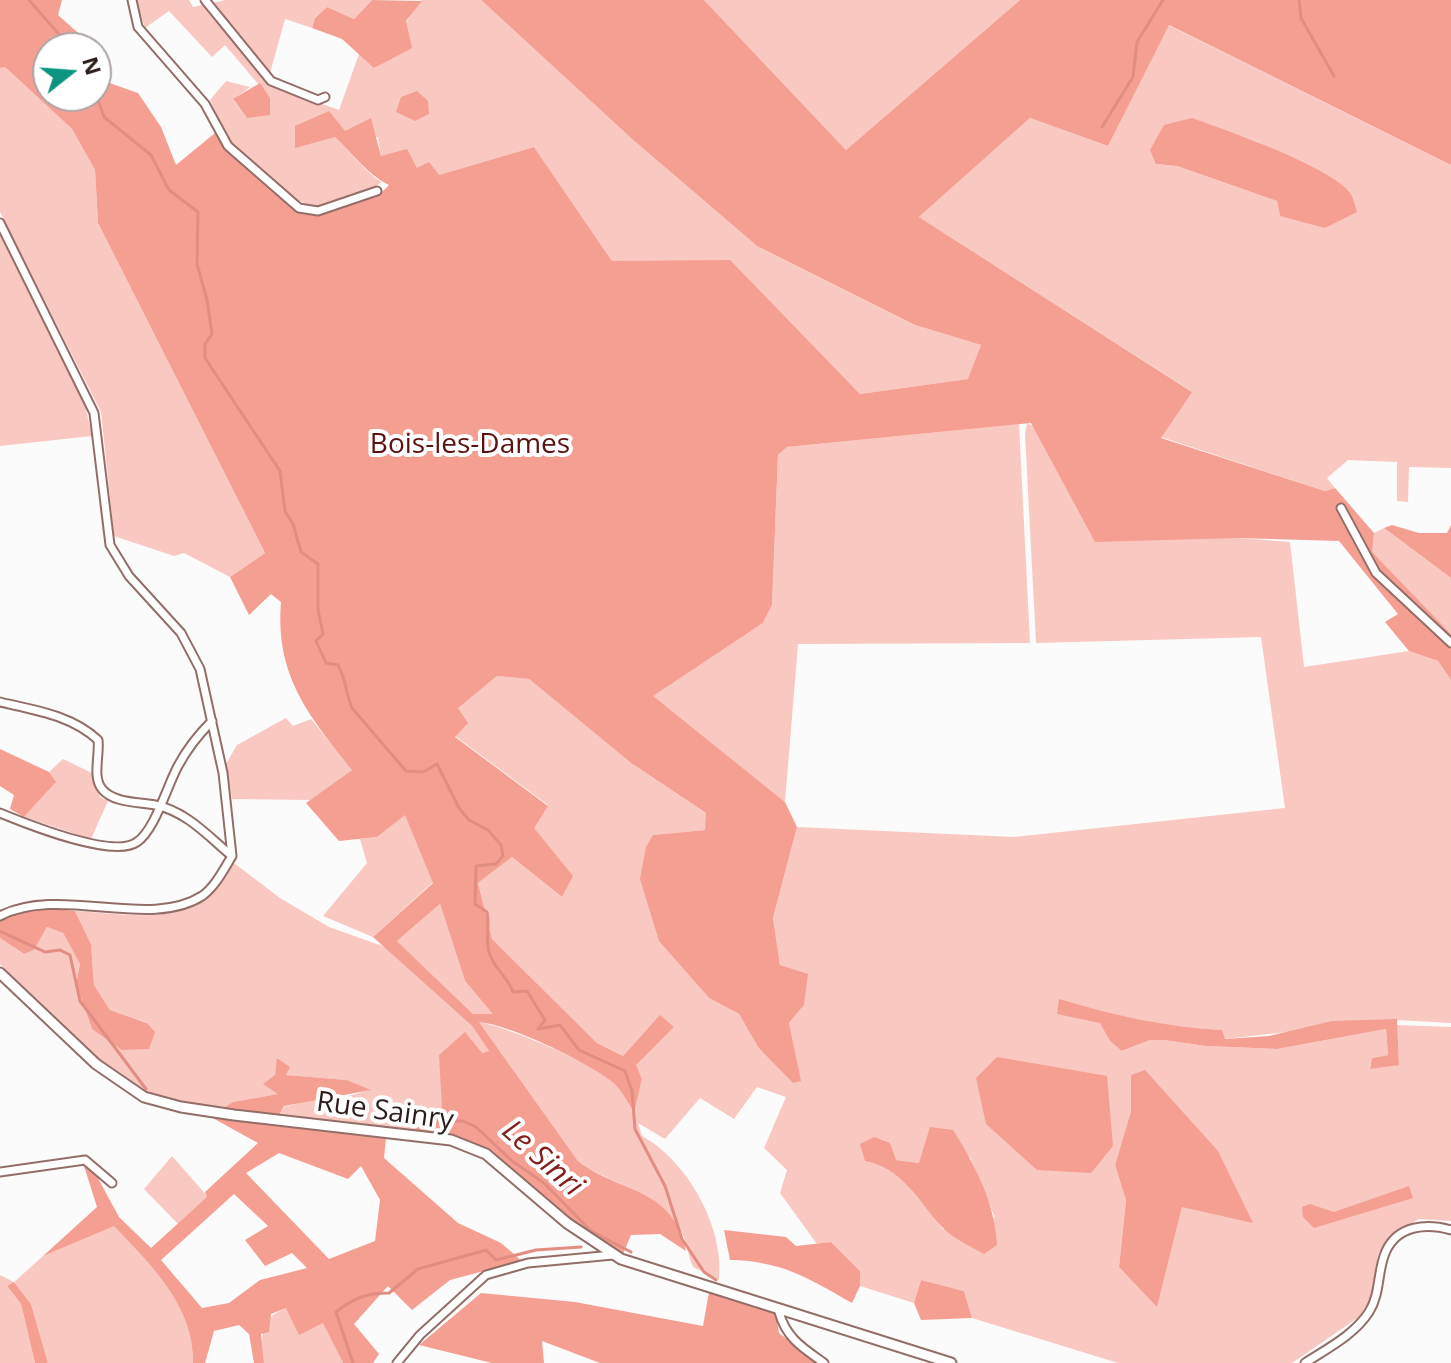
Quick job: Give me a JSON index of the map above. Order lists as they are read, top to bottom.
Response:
{
  "streets": {
    "street": ["Rue Sainry"]
  },
  "water": ["Le Sinri"],
  "parks": ["Bois-les-Dames"],
  "north": "right"
}
